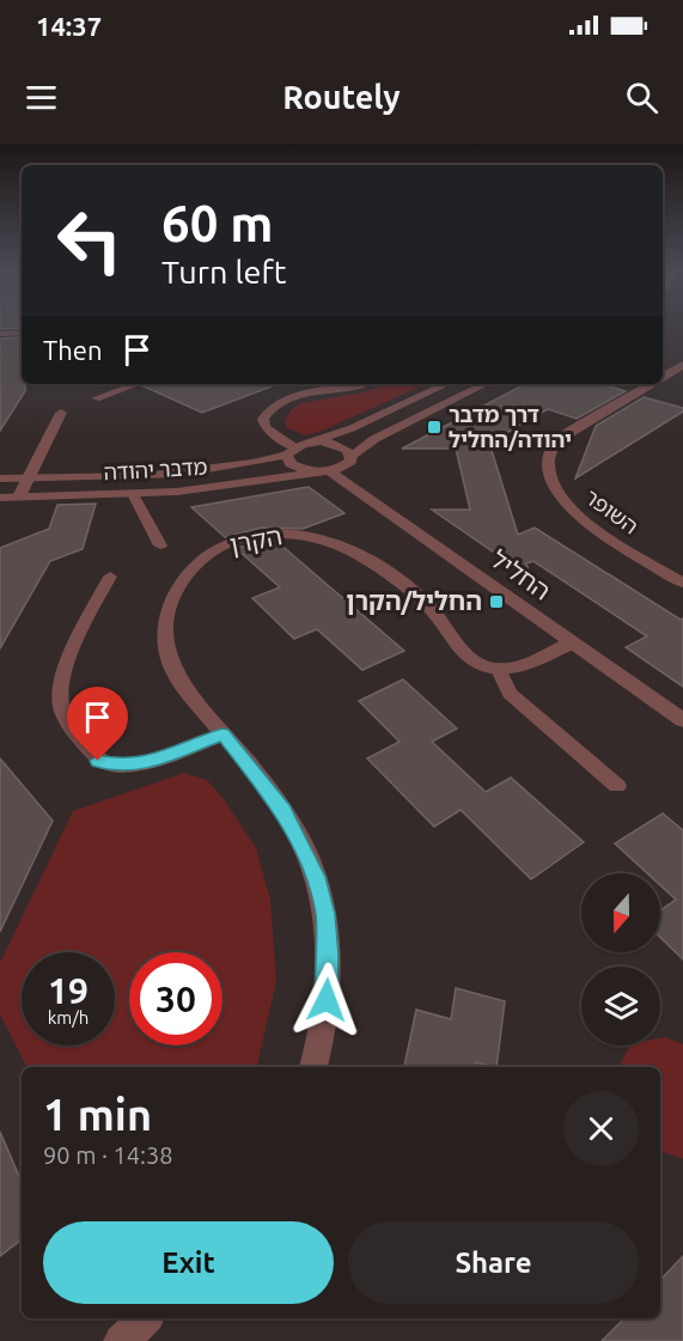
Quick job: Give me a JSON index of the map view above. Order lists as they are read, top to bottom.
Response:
{
  "streets": {
    "street": [
      "מדבר יהודה",
      "השופר",
      "הקרן",
      "החליל"
    ]
  },
  "crossings": [
    ["מדבר יהודה", "החליל"]
  ],
  "places": {
    "transit": ["דרך מדבר יהודה/החליל", "החליל/הקרן"]
  },
  "north": "bottom",
  "page": {
    "status": "14:37",
    "header": "Routely",
    "turn": ["60 m", "Turn left"],
    "then": "Then",
    "speed": "19 km/h",
    "limit": "30",
    "heading": ["1 min", "90 m · 14:38"],
    "buttons": ["Exit", "Share"]
  }
}
